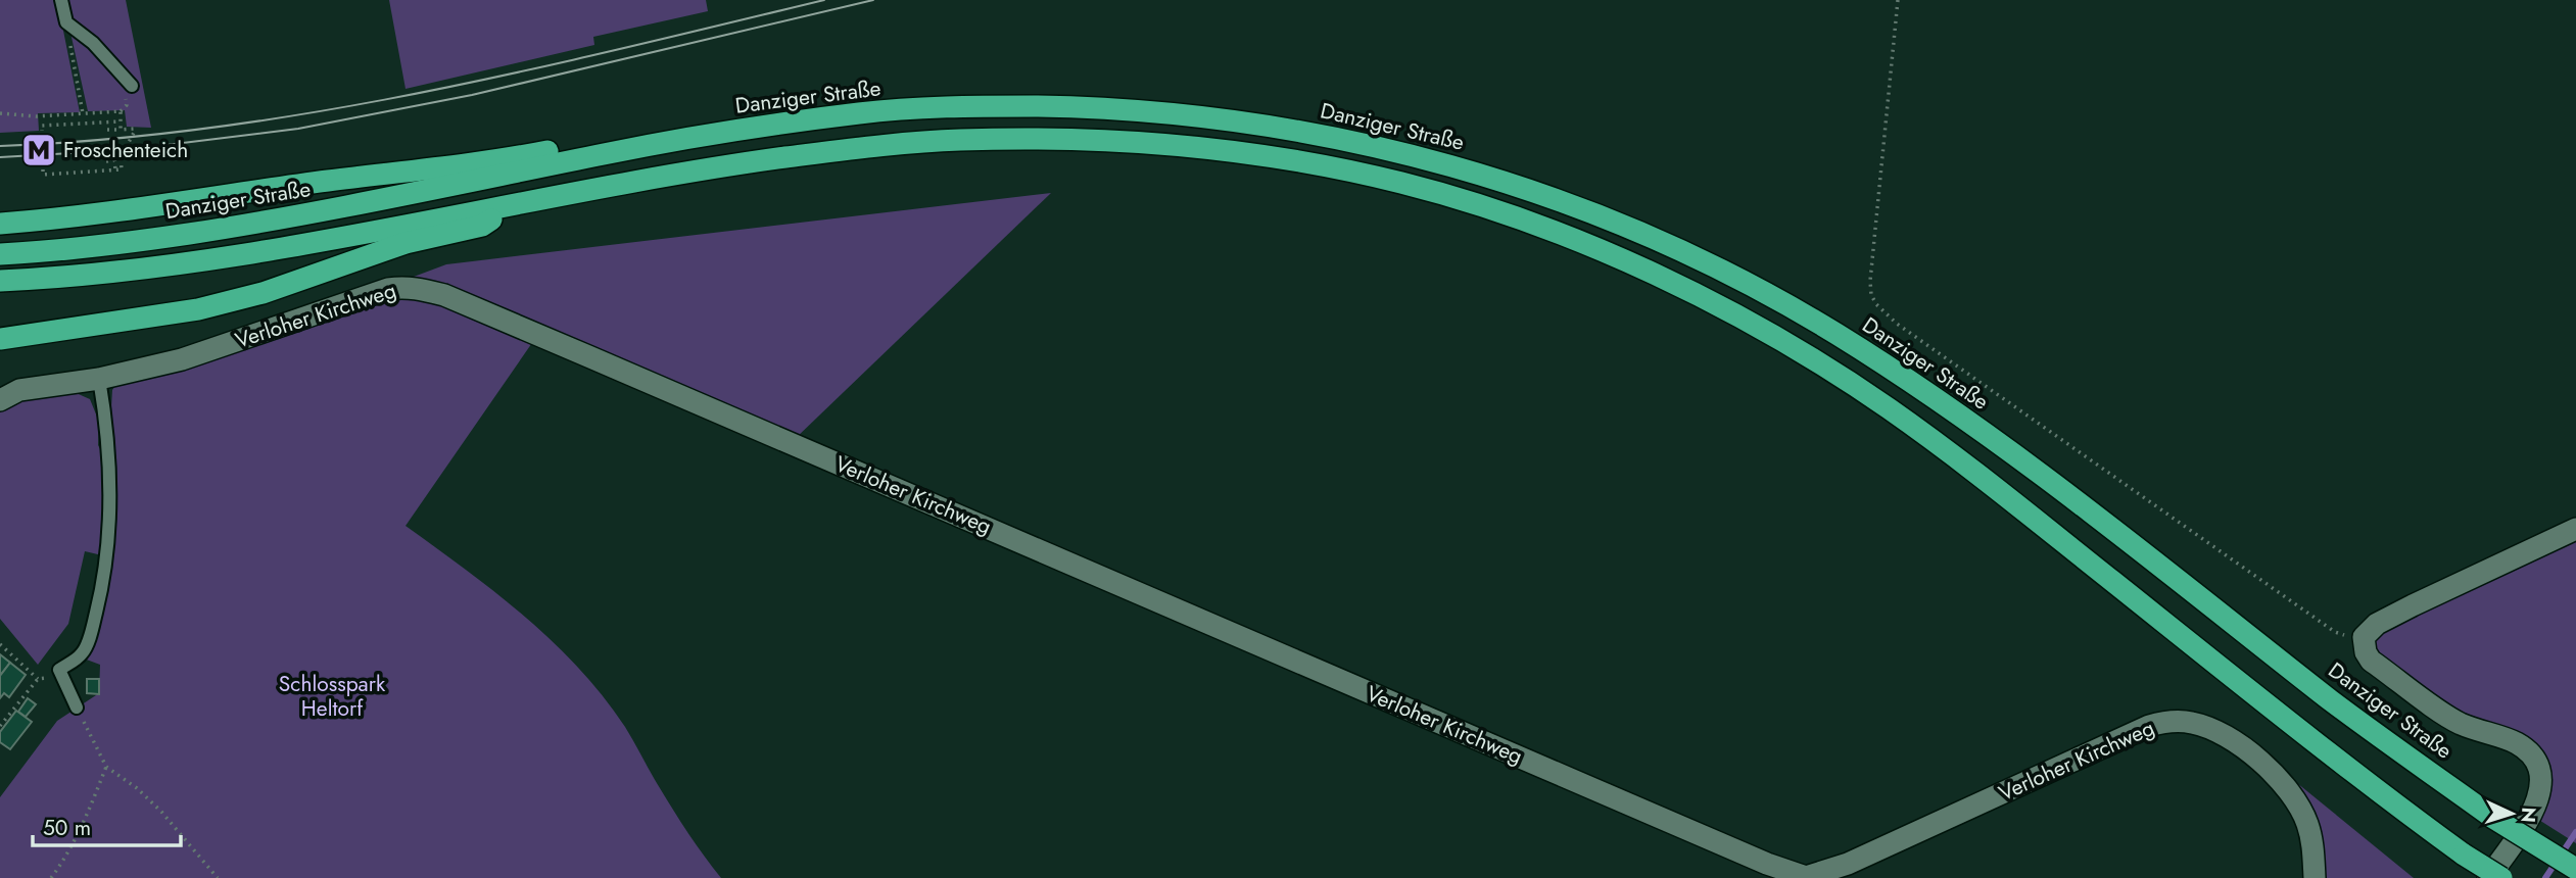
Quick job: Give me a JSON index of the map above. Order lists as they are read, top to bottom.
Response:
{
  "streets": {
    "highway": ["Danziger Straße"],
    "street": ["Verloher Kirchweg"]
  },
  "parks": ["Schlosspark Heltorf"],
  "places": {
    "metro station": ["Froschenteich"]
  },
  "scale_bar": "50 m",
  "north": "right"
}
